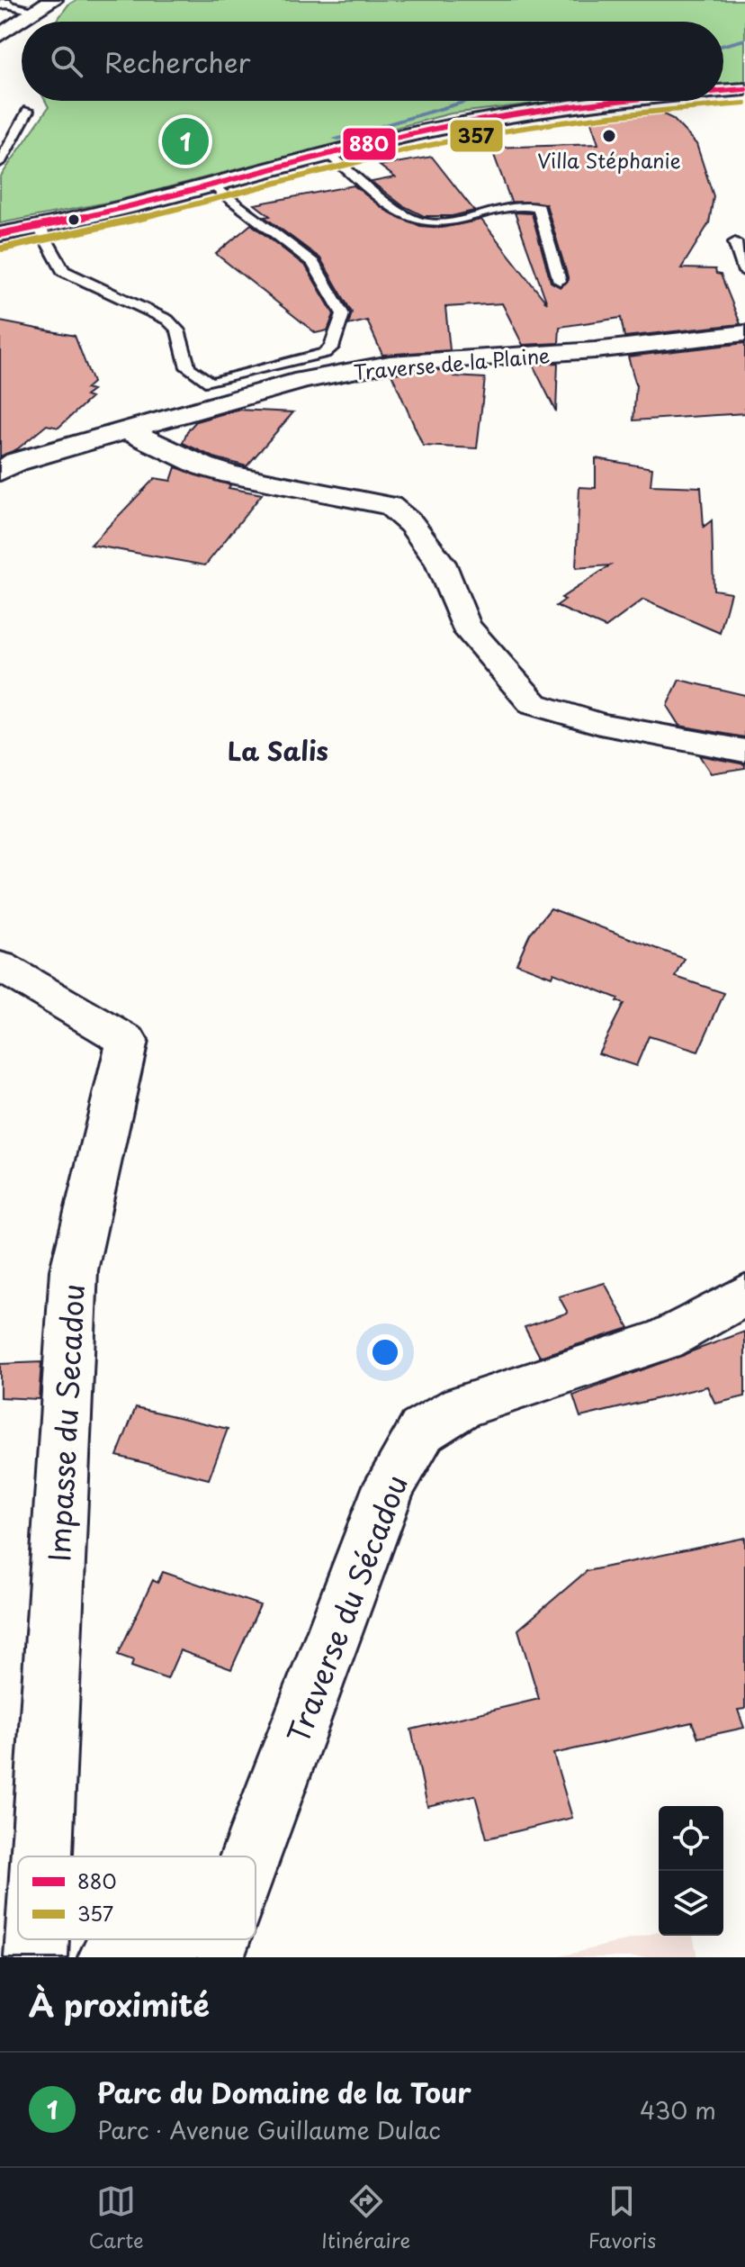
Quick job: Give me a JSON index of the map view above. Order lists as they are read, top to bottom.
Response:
{
  "streets": {
    "street": ["Traverse de la Plaine", "Impasse du Secadou", "Traverse du Sécadou"]
  },
  "districts": ["La Salis"],
  "places": ["Villa Stéphanie"],
  "lines": ["transit line 880", "transit line 357"],
  "legend": ["880", "357"],
  "page": {
    "search": "Rechercher",
    "pins": "1",
    "heading": "À proximité",
    "list": [
      {
        "mark": "1",
        "name": "Parc du Domaine de la Tour",
        "note": "Parc · Avenue Guillaume Dulac",
        "value": "430 m"
      }
    ],
    "nav": ["Carte", "Itinéraire", "Favoris"]
  }
}
